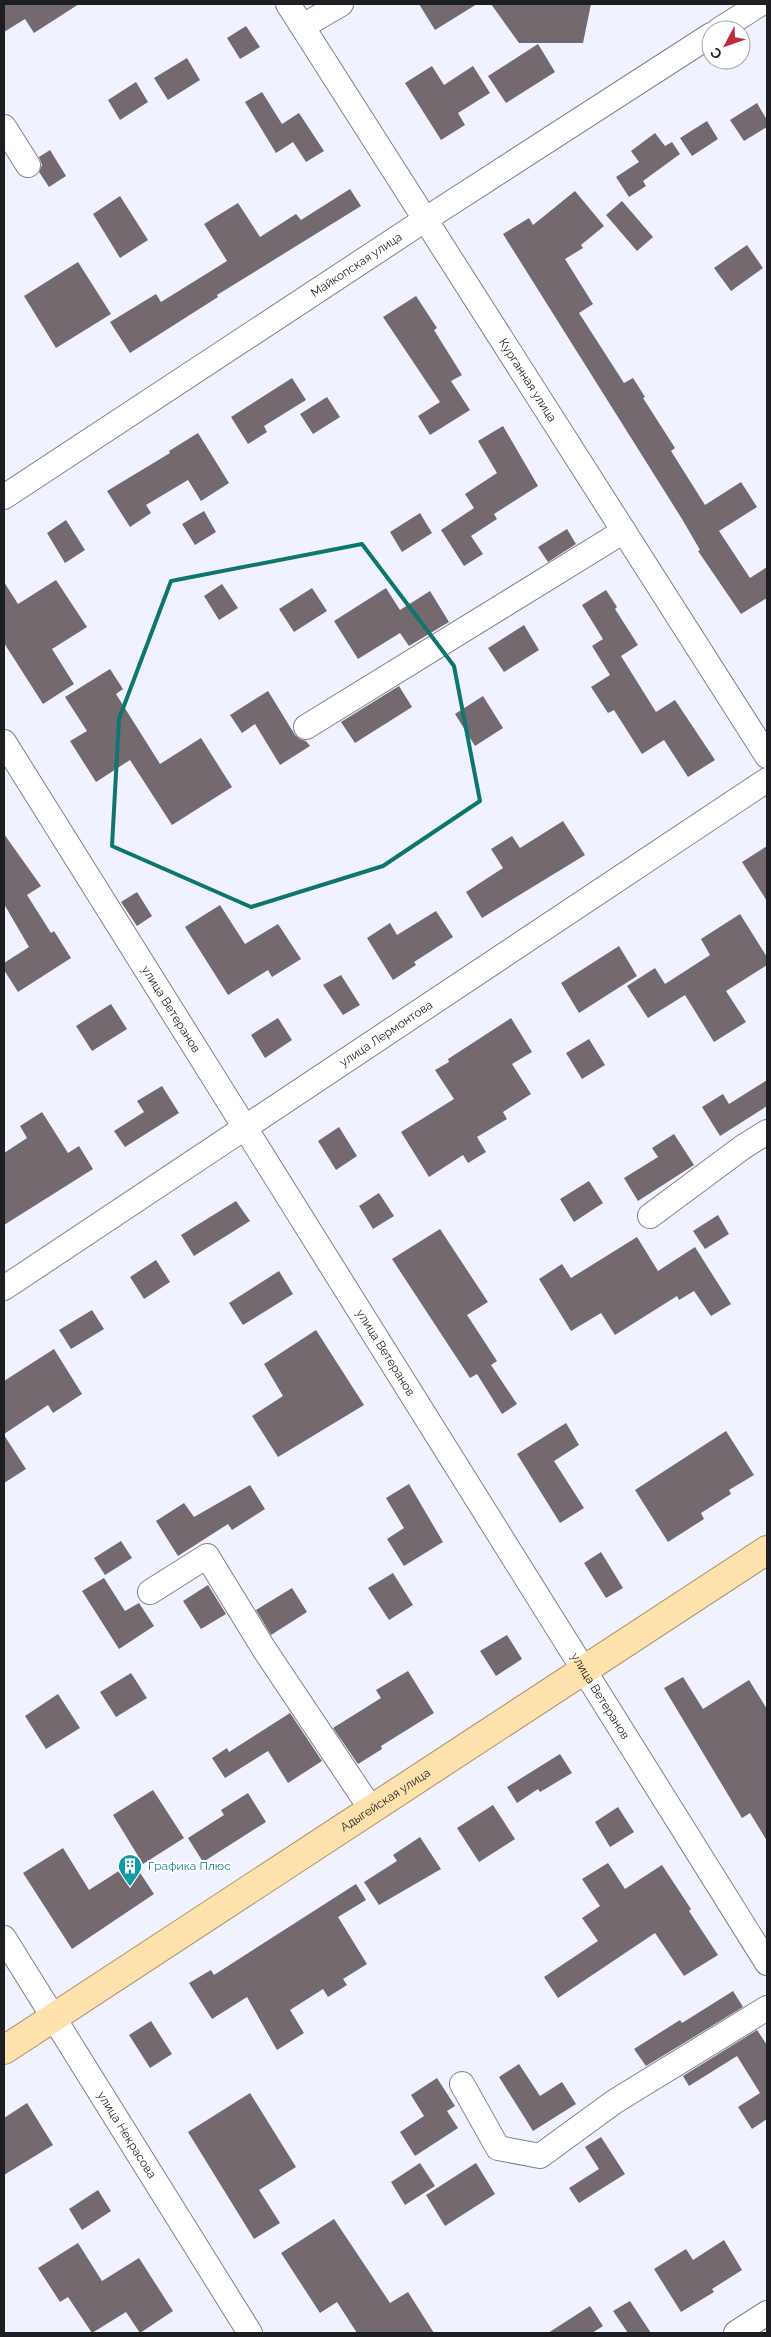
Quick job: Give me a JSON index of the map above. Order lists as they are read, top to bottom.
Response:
{
  "streets": {
    "main road": ["Адыгейская улица"],
    "street": [
      "Майкопская улица",
      "Курганная улица",
      "улица Ветеранов",
      "улица Лермонтова",
      "улица Некрасова"
    ]
  },
  "crossings": [
    ["Майкопская улица", "Курганная улица"],
    ["улица Ветеранов", "улица Лермонтова"],
    ["улица Ветеранов", "Адыгейская улица"],
    ["Адыгейская улица", "улица Некрасова"]
  ],
  "places": {
    "building": ["Графика Плюс"]
  },
  "north": "bottom left"
}
